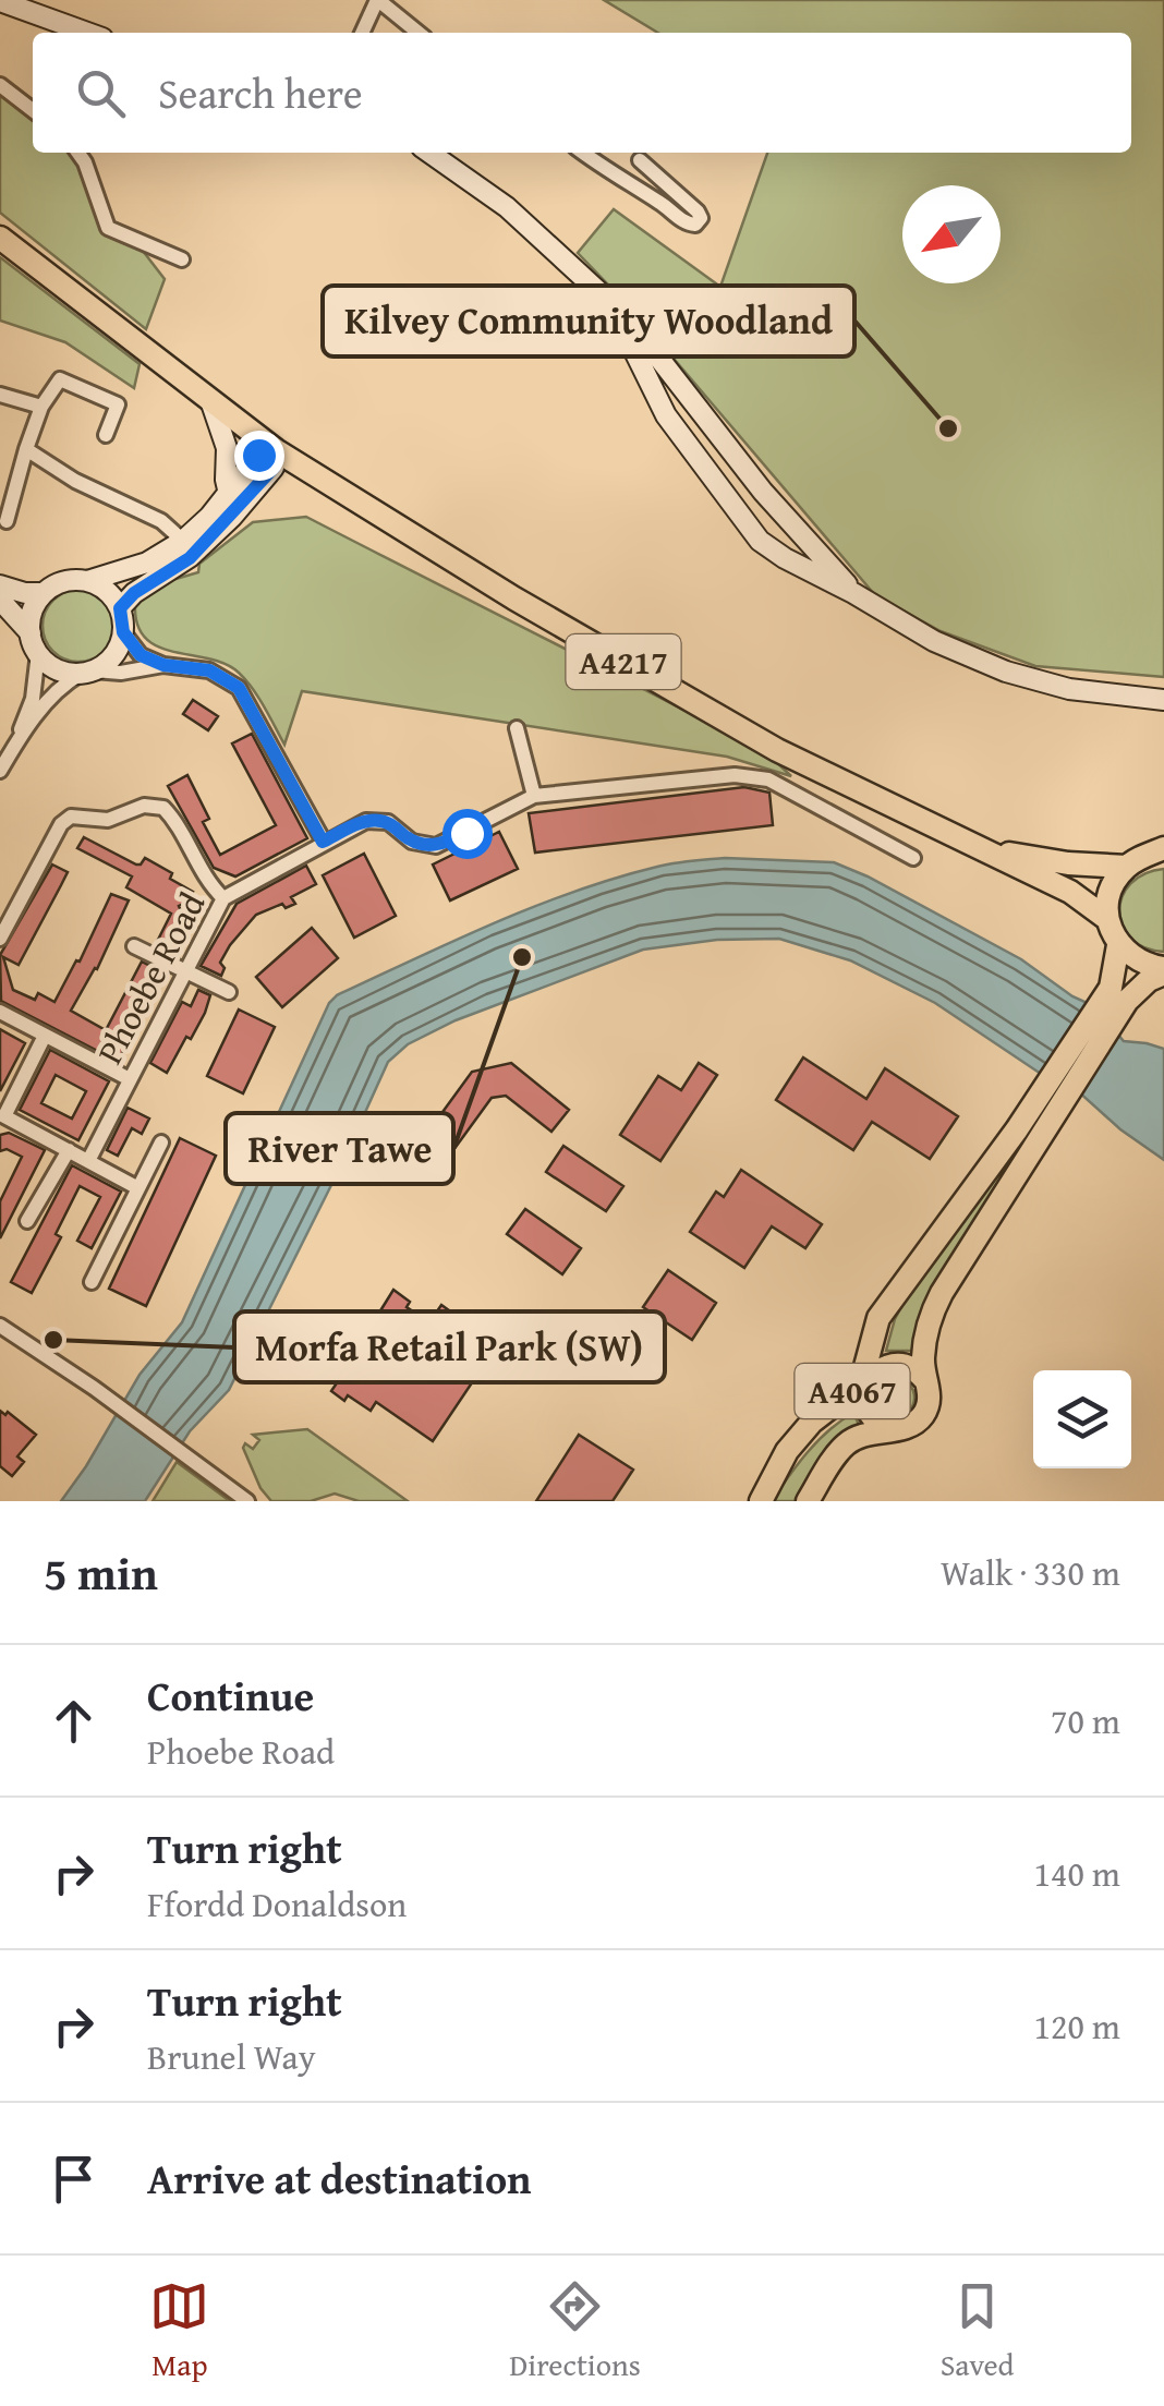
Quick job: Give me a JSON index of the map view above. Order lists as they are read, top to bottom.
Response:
{
  "streets": {
    "main road": ["A4217", "A4067"],
    "street": ["Phoebe Road"]
  },
  "places": ["Kilvey Community Woodland", "River Tawe", "Morfa Retail Park (SW)"],
  "north": "bottom left",
  "page": {
    "search": "Search here",
    "heading": ["5 min", "Walk · 330 m"],
    "list": [
      ["Continue", "Phoebe Road", "70 m"],
      ["Turn right", "Ffordd Donaldson", "140 m"],
      ["Turn right", "Brunel Way", "120 m"],
      "Arrive at destination"
    ],
    "nav": ["Map", "Directions", "Saved"]
  }
}
